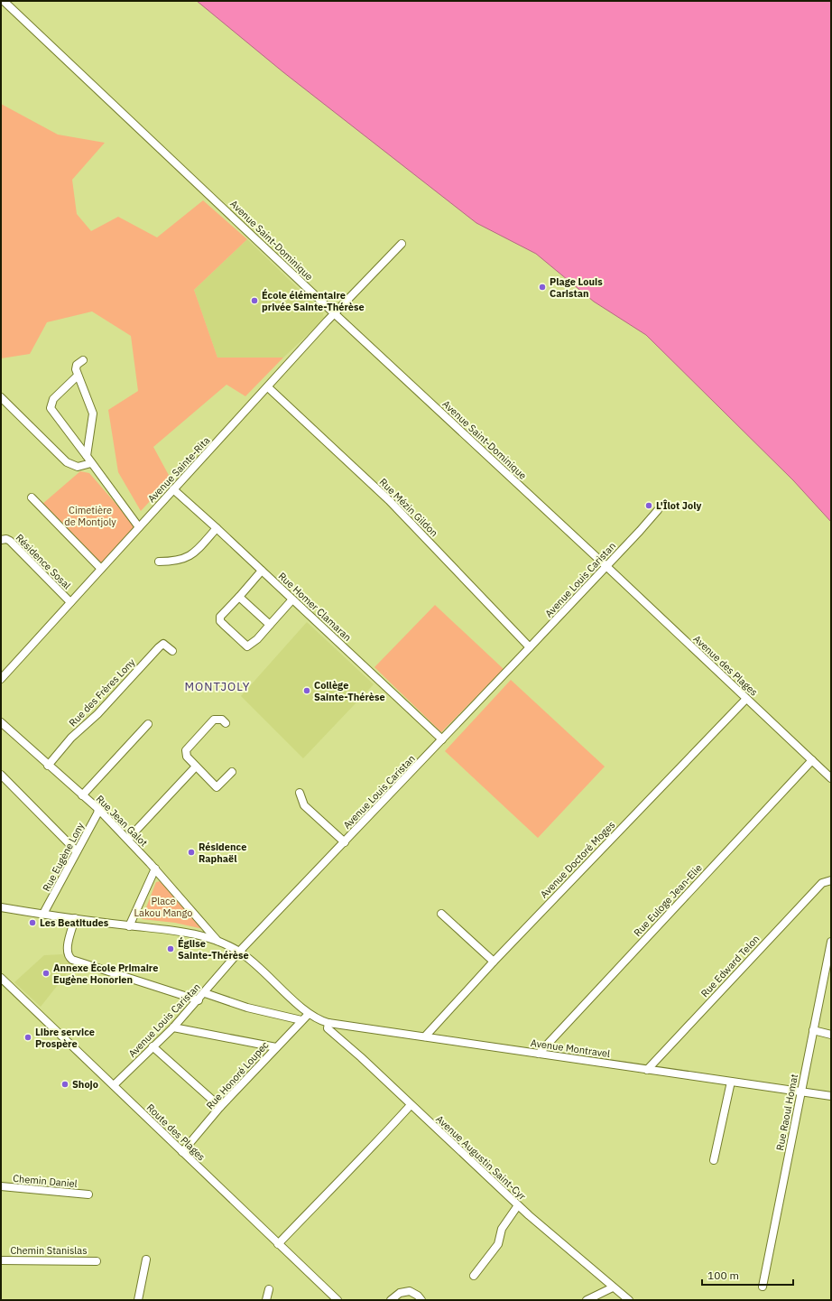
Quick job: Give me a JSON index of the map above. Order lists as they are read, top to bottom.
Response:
{
  "streets": {
    "street": [
      "Avenue Saint-Dominique",
      "Avenue Sainte-Rita",
      "Rue Mézin Gildon",
      "Résidence Sosal",
      "Avenue Louis Caristan",
      "Rue Homer Clamaran",
      "Avenue des Plages",
      "Rue des Frères Lony",
      "Rue Jean Galot",
      "Rue Eugène Lony",
      "Avenue Doctoré Moges",
      "Rue Euloge Jean-Elie",
      "Rue Edward Telon",
      "Avenue Montravel",
      "Rue Honoré Loupec",
      "Rue Raoul Homat",
      "Route des Plages",
      "Avenue Augustin Saint-Cyr",
      "Chemin Daniel",
      "Chemin Stanislas"
    ]
  },
  "crossings": [
    ["Avenue Saint-Dominique", "Avenue Sainte-Rita"],
    ["Avenue Saint-Dominique", "Avenue Louis Caristan"],
    ["Avenue Saint-Dominique", "Avenue des Plages"],
    ["Avenue Sainte-Rita", "Rue Mézin Gildon"],
    ["Avenue Sainte-Rita", "Résidence Sosal"],
    ["Avenue Sainte-Rita", "Rue Homer Clamaran"],
    ["Rue Mézin Gildon", "Avenue Louis Caristan"],
    ["Avenue Louis Caristan", "Rue Homer Clamaran"],
    ["Avenue Louis Caristan", "Avenue des Plages"],
    ["Avenue Louis Caristan", "Avenue Montravel"],
    ["Avenue Louis Caristan", "Route des Plages"],
    ["Avenue des Plages", "Avenue Doctoré Moges"],
    ["Avenue des Plages", "Rue Euloge Jean-Elie"],
    ["Rue des Frères Lony", "Rue Jean Galot"],
    ["Rue Jean Galot", "Rue Eugène Lony"],
    ["Rue Jean Galot", "Avenue Montravel"],
    ["Rue Eugène Lony", "Avenue Montravel"],
    ["Avenue Doctoré Moges", "Avenue Montravel"],
    ["Rue Euloge Jean-Elie", "Avenue Montravel"],
    ["Rue Edward Telon", "Avenue Montravel"],
    ["Avenue Montravel", "Rue Honoré Loupec"],
    ["Avenue Montravel", "Rue Raoul Homat"],
    ["Avenue Montravel", "Avenue Augustin Saint-Cyr"],
    ["Rue Honoré Loupec", "Route des Plages"]
  ],
  "districts": ["MONTJOLY"],
  "parks": ["Cimetière de Montjoly", "Place Lakou Mango"],
  "places": [
    "Plage Louis Caristan",
    "École élémentaire privée Sainte-Thérèse",
    "L'Îlot Joly",
    "Collège Sainte-Thérèse",
    "Résidence Raphaël",
    "Les Beatitudes",
    "Église Sainte-Thérèse",
    "Annexe École Primaire Eugène Honorien",
    "Libre service Prospère",
    "Shojo"
  ],
  "scale_bar": "100 m"
}
